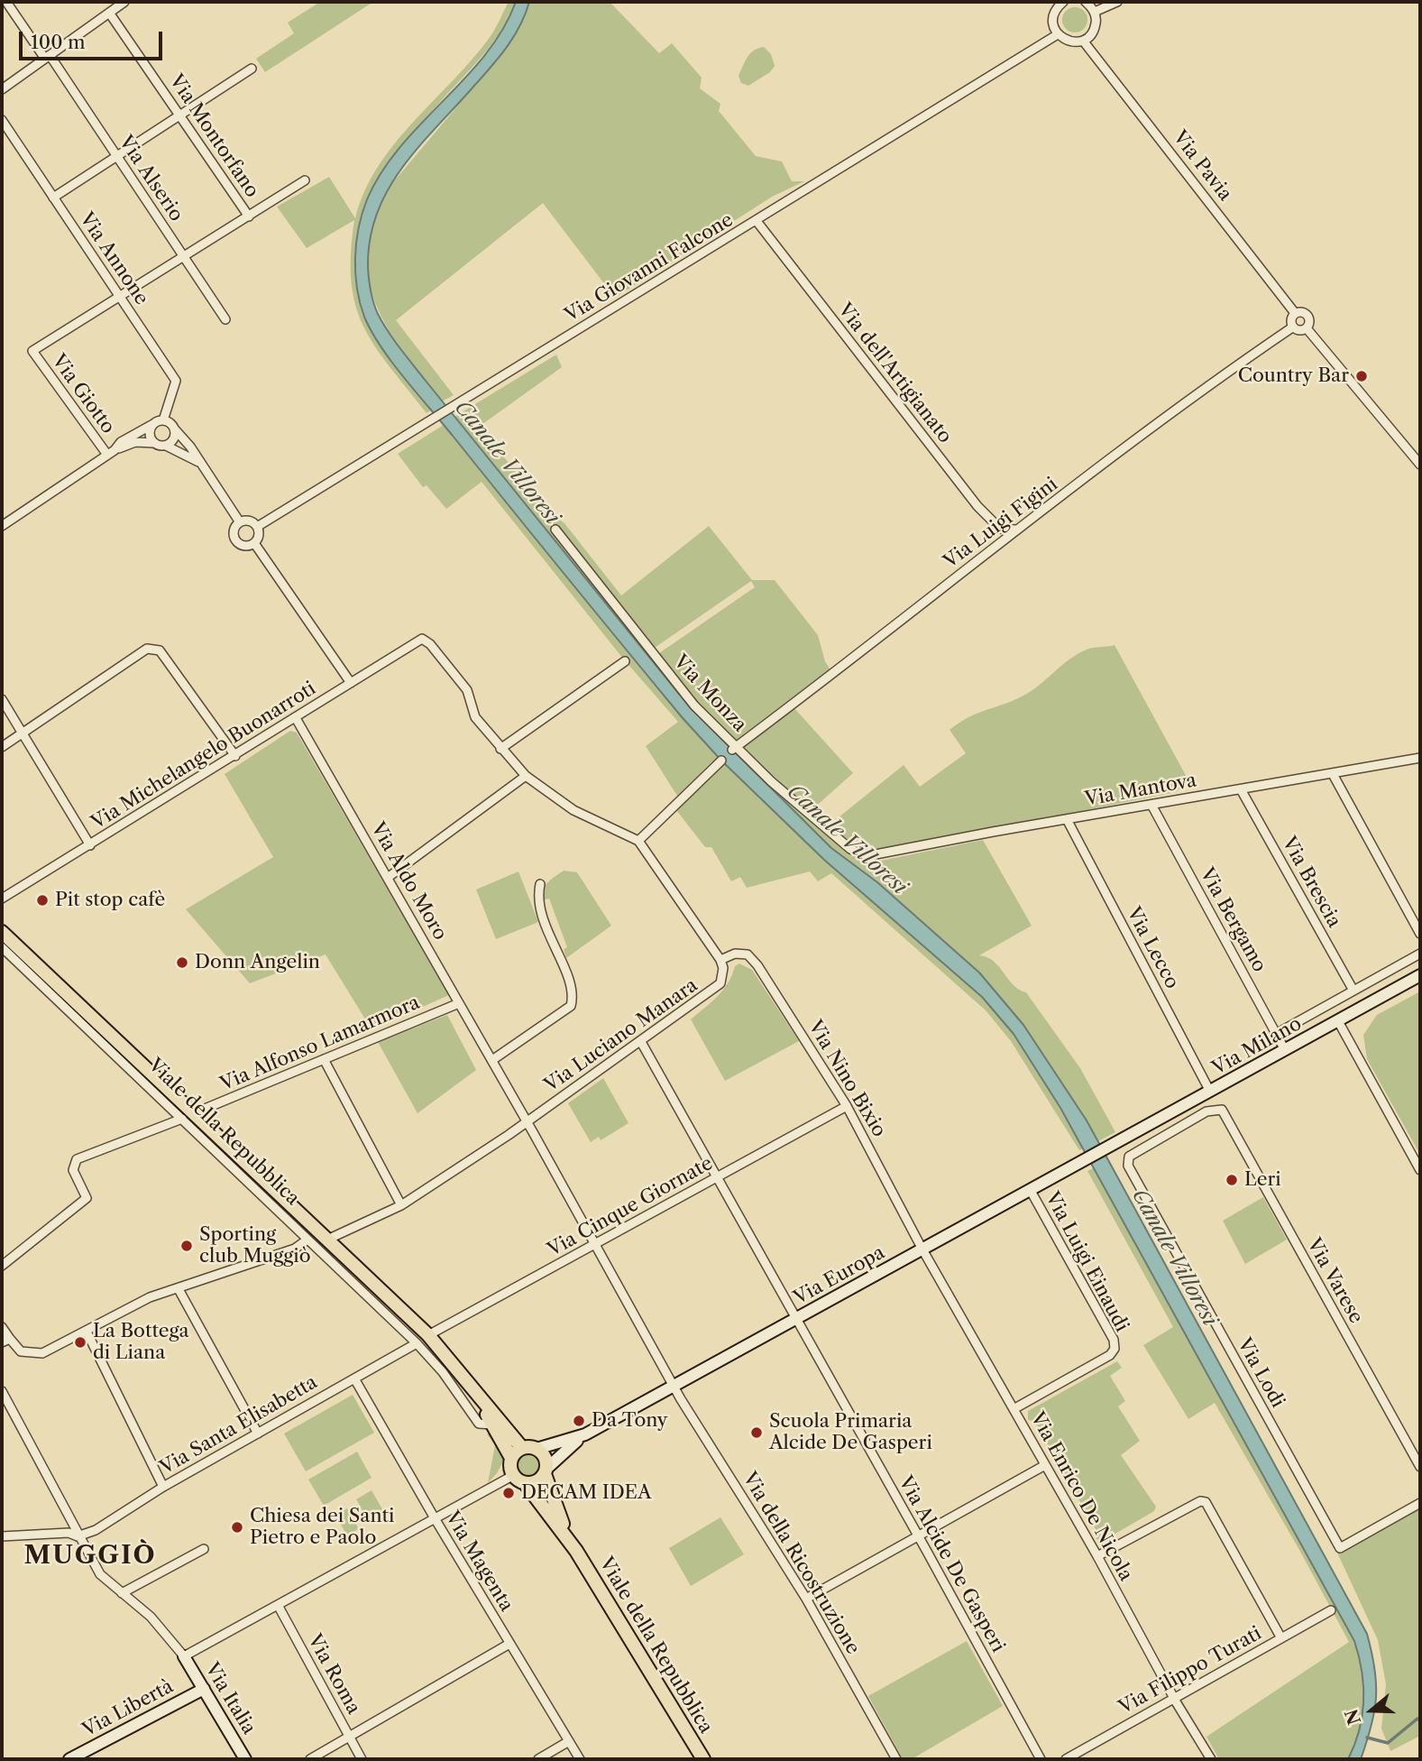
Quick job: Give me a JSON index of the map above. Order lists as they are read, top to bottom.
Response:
{
  "streets": {
    "main road": ["Viale della Repubblica"],
    "street": [
      "Via Montorfano",
      "Via Pavia",
      "Via Alserio",
      "Via Annone",
      "Via Giovanni Falcone",
      "Via dell'Artigianato",
      "Via Giotto",
      "Via Luigi Figini",
      "Via Monza",
      "Via Michelangelo Buonarroti",
      "Via Mantova",
      "Via Aldo Moro",
      "Via Brescia",
      "Via Bergamo",
      "Via Lecco",
      "Via Luciano Manara",
      "Via Alfonso Lamarmora",
      "Via Milano",
      "Via Nino Bixio",
      "Via Cinque Giornate",
      "Via Luigi Einaudi",
      "Via Europa",
      "Via Varese",
      "Via Lodi",
      "Via Santa Elisabetta",
      "Via Enrico De Nicola",
      "Via Magenta",
      "Via della Ricostruzione",
      "Via Alcide De Gasperi",
      "Via Filippo Turati",
      "Via Roma",
      "Via Italia",
      "Via Libertà"
    ]
  },
  "crossings": [
    ["Via Pavia", "Via Luigi Figini"],
    ["Via Annone", "Via Giotto"],
    ["Via Giovanni Falcone", "Via dell'Artigianato"],
    ["Via dell'Artigianato", "Via Luigi Figini"],
    ["Via Luigi Figini", "Via Monza"],
    ["Via Monza", "Via Mantova"],
    ["Via Michelangelo Buonarroti", "Via Aldo Moro"],
    ["Via Mantova", "Via Brescia"],
    ["Via Mantova", "Via Bergamo"],
    ["Via Mantova", "Via Lecco"],
    ["Via Aldo Moro", "Via Luciano Manara"],
    ["Via Aldo Moro", "Via Alfonso Lamarmora"],
    ["Via Aldo Moro", "Via Cinque Giornate"],
    ["Via Aldo Moro", "Via della Ricostruzione"],
    ["Via Brescia", "Via Milano"],
    ["Via Bergamo", "Via Milano"],
    ["Via Lecco", "Via Milano"],
    ["Via Luciano Manara", "Via Nino Bixio"],
    ["Via Luciano Manara", "Viale della Repubblica"],
    ["Via Luciano Manara", "Via Alcide De Gasperi"],
    ["Via Alfonso Lamarmora", "Viale della Repubblica"],
    ["Via Milano", "Via Europa"],
    ["Via Nino Bixio", "Via Cinque Giornate"],
    ["Via Nino Bixio", "Via Europa"],
    ["Via Nino Bixio", "Via Enrico De Nicola"],
    ["Viale della Repubblica", "Via Cinque Giornate"],
    ["Viale della Repubblica", "Via Europa"],
    ["Viale della Repubblica", "Via Santa Elisabetta"],
    ["Via Cinque Giornate", "Via della Ricostruzione"],
    ["Via Cinque Giornate", "Via Alcide De Gasperi"],
    ["Via Luigi Einaudi", "Via Europa"],
    ["Via Luigi Einaudi", "Via Enrico De Nicola"],
    ["Via Europa", "Via Enrico De Nicola"],
    ["Via Europa", "Via della Ricostruzione"],
    ["Via Europa", "Via Alcide De Gasperi"],
    ["Via Varese", "Via Lodi"],
    ["Via Santa Elisabetta", "Via Magenta"],
    ["Via Enrico De Nicola", "Via Filippo Turati"],
    ["Via Italia", "Via Libertà"]
  ],
  "districts": ["MUGGIÒ"],
  "water": ["Canale Villoresi"],
  "places": [
    "Country Bar",
    "Pit stop cafè",
    "Donn Angelin",
    "Leri",
    "Sporting club Muggiò",
    "La Bottega di Liana",
    "Da Tony",
    "Scuola Primaria Alcide De Gasperi",
    "DECAM IDEA",
    "Chiesa dei Santi Pietro e Paolo"
  ],
  "scale_bar": "100 m",
  "north": "left"
}
